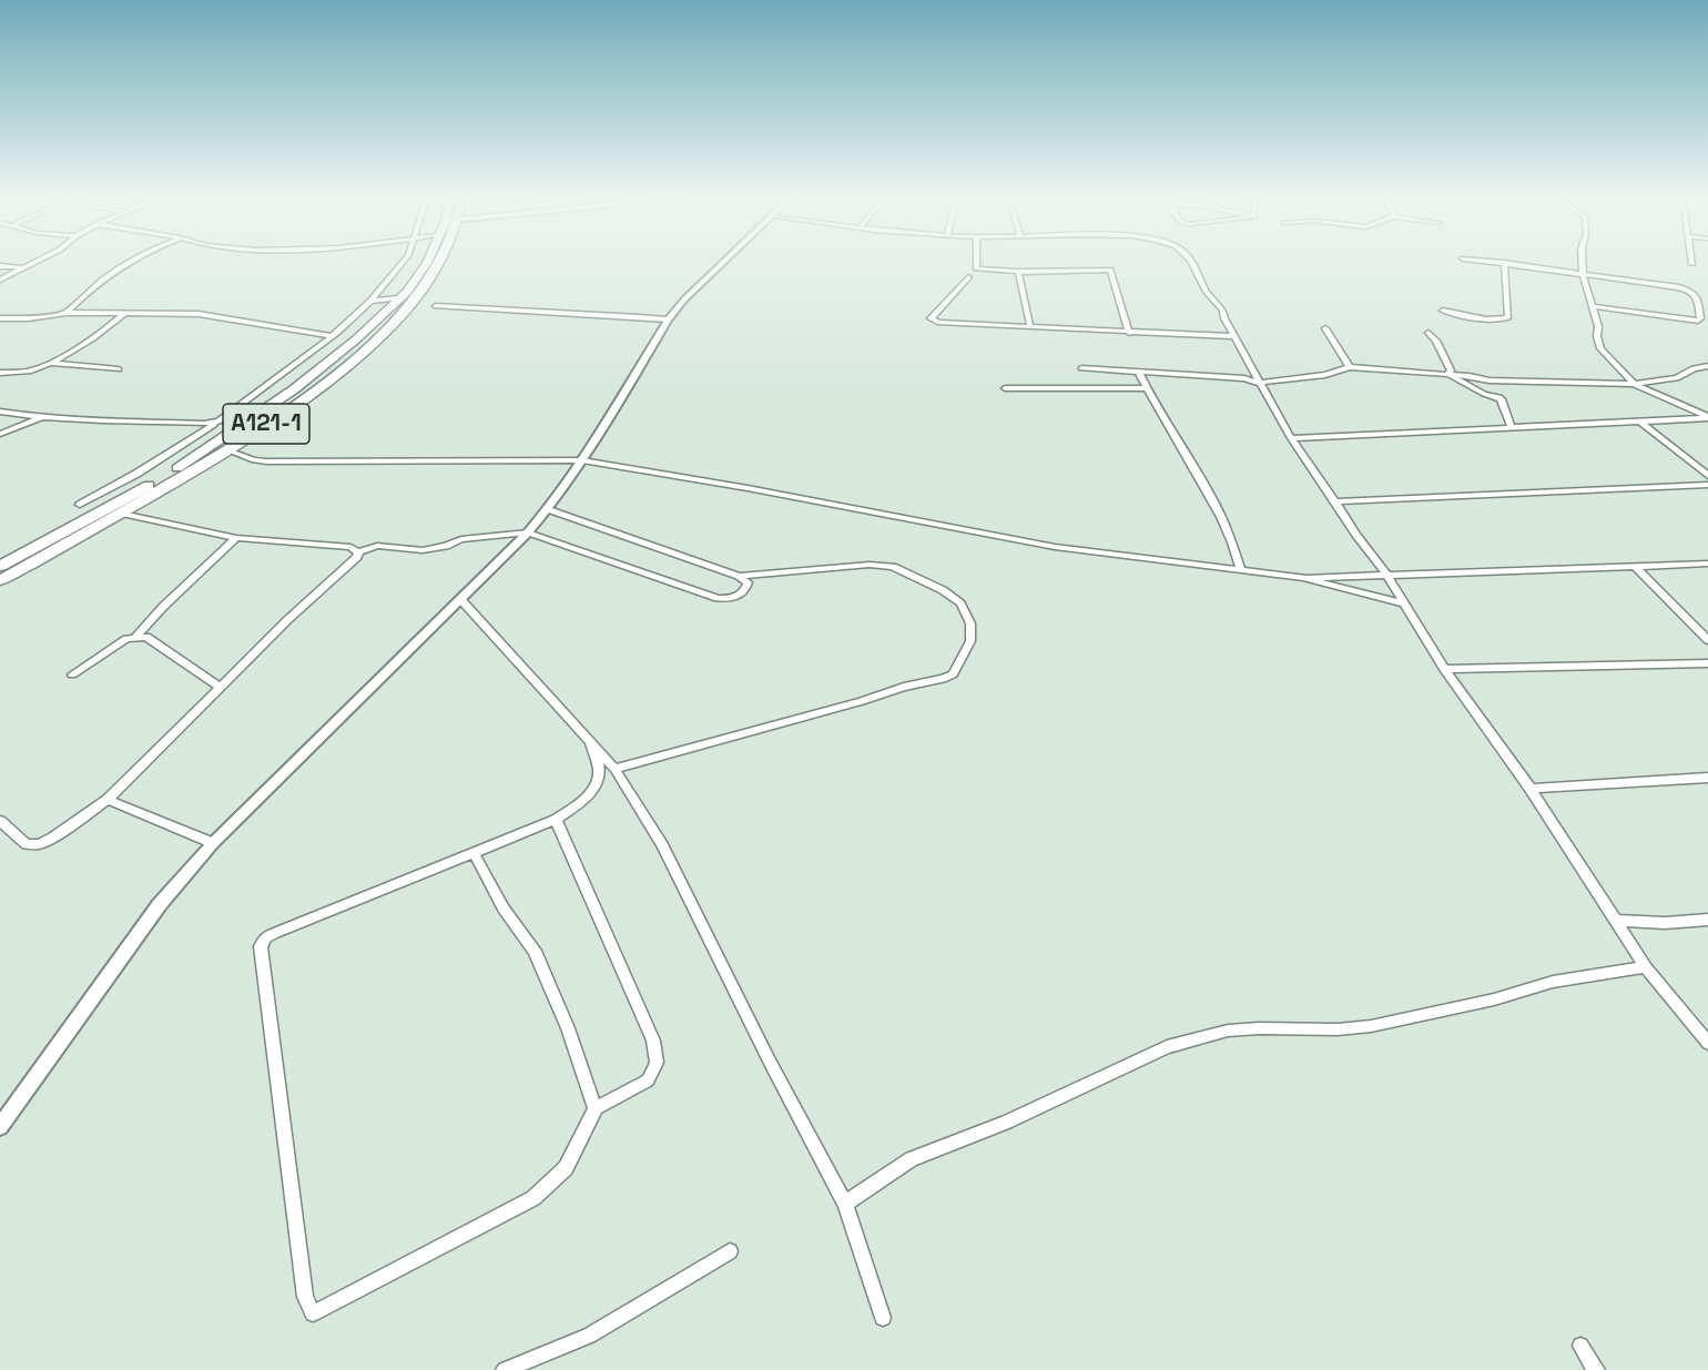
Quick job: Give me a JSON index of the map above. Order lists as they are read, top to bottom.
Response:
{
  "streets": {
    "highway": ["A121-1"]
  }
}
